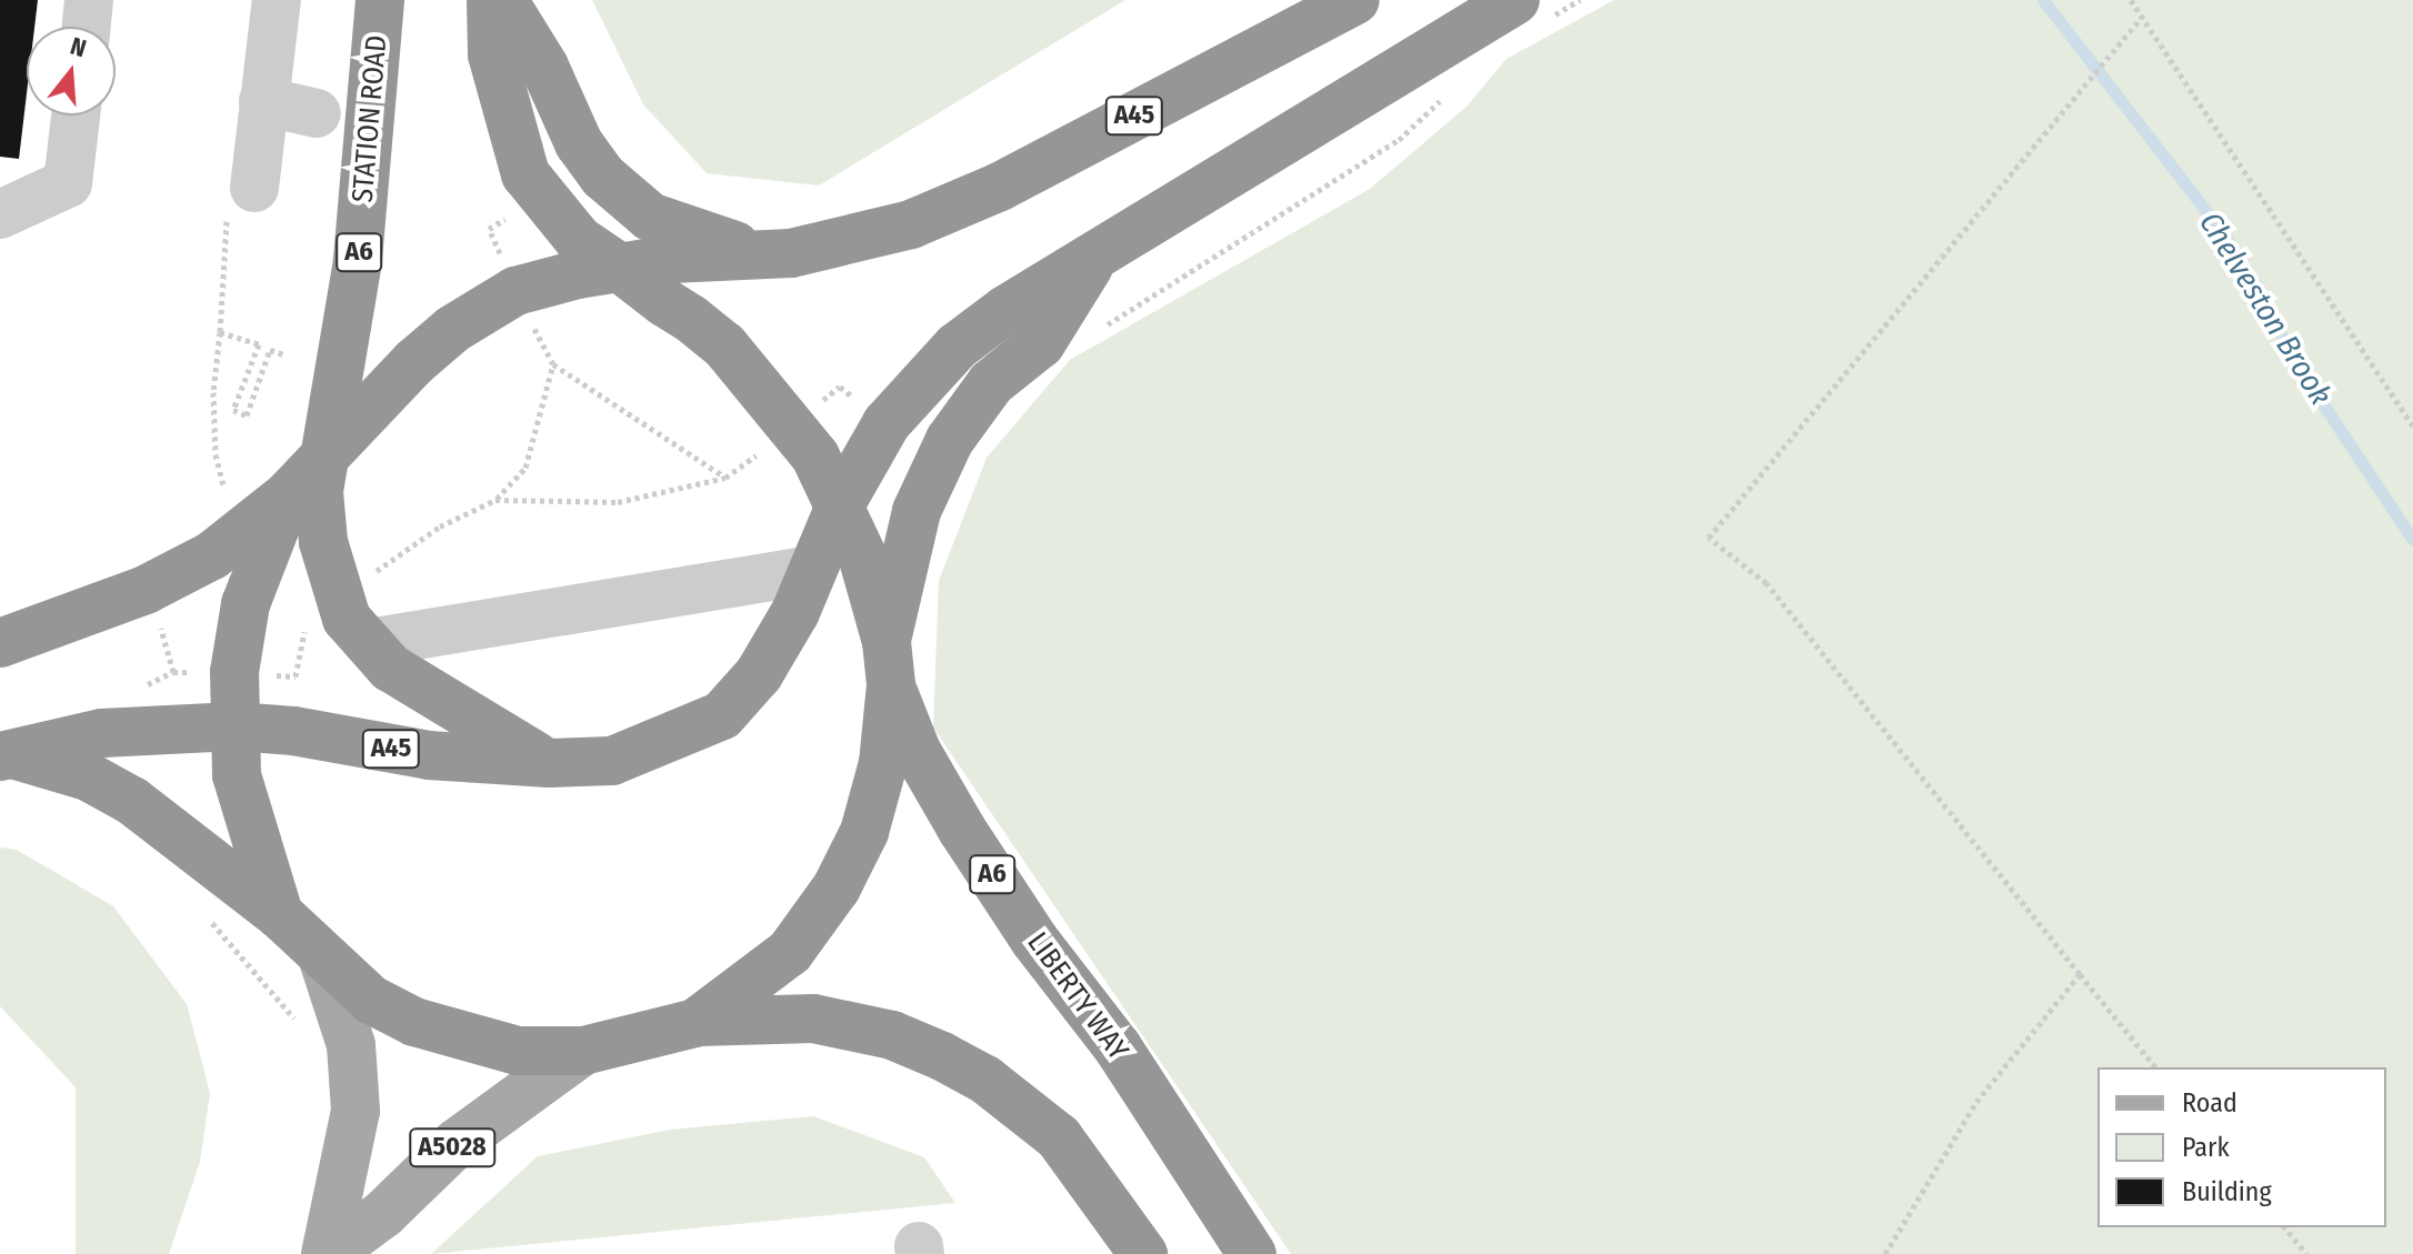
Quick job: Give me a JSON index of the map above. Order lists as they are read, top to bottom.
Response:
{
  "streets": {
    "highway": [
      "A45",
      "STATION ROAD",
      "A6",
      "LIBERTY WAY"
    ],
    "main road": ["A5028"]
  },
  "crossings": [
    ["A45", "STATION ROAD"],
    ["A45", "LIBERTY WAY"]
  ],
  "water": ["Chelveston Brook"],
  "legend": ["Road", "Park", "Building"],
  "north": "top"
}
